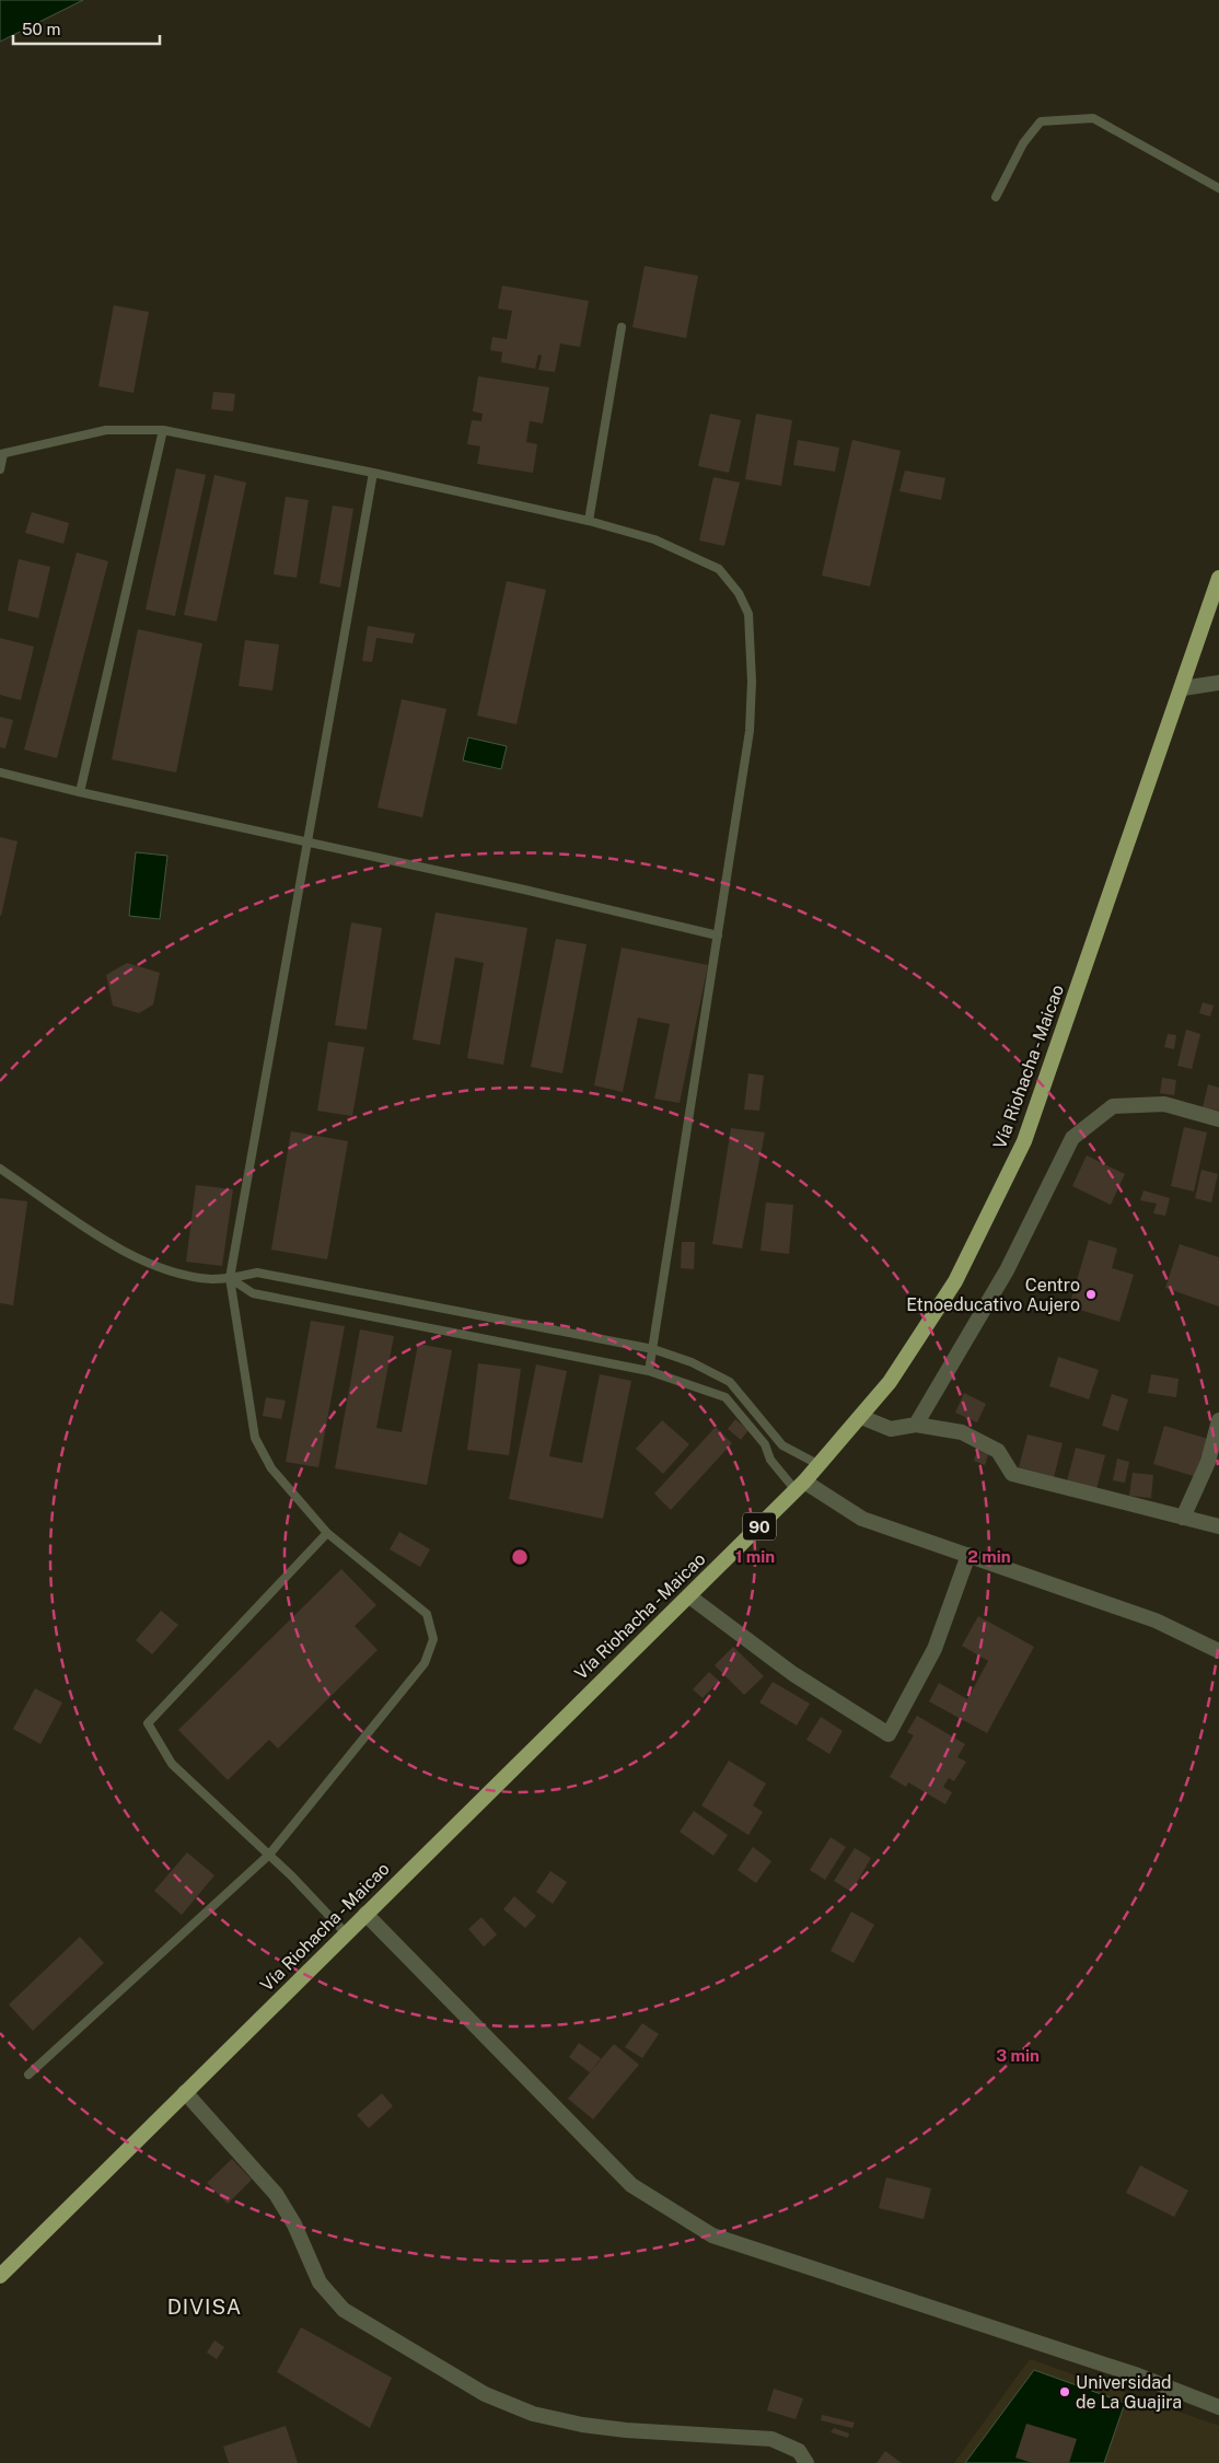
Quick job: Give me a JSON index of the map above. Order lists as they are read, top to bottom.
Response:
{
  "streets": {
    "highway": ["Vía Riohacha - Maicao", "90"]
  },
  "districts": ["DIVISA"],
  "places": ["Centro Etnoeducativo Aujero", "Universidad de La Guajira"],
  "scale_bar": "50 m",
  "rings": ["1 min", "2 min", "3 min"]
}
